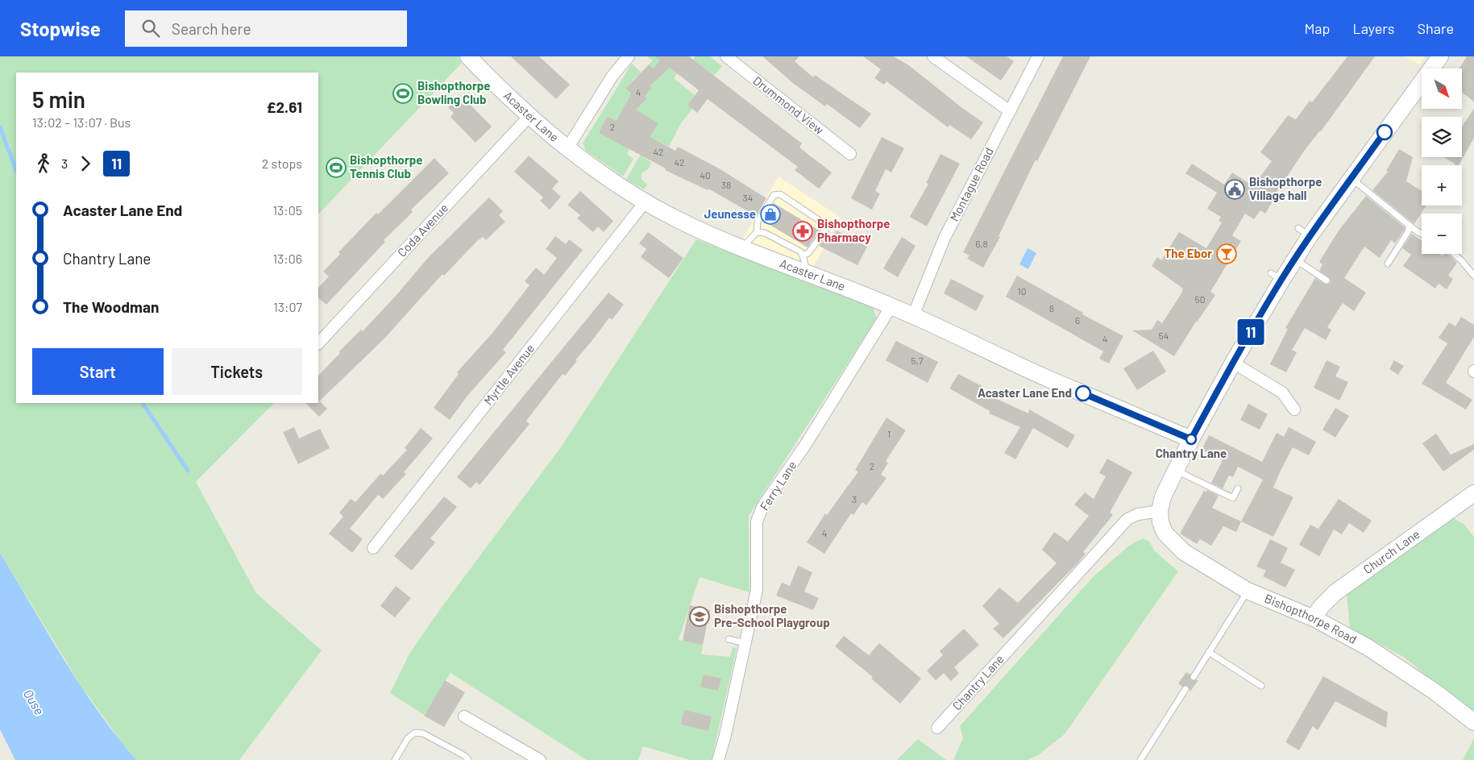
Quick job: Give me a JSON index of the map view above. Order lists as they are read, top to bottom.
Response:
{
  "streets": {
    "street": [
      "Drummond View",
      "Acaster Lane",
      "Montague Road",
      "Coda Avenue",
      "Myrtle Avenue",
      "Ferry Lane",
      "Church Lane",
      "Bishopthorpe Road",
      "Chantry Lane"
    ]
  },
  "crossings": [
    ["Acaster Lane", "Montague Road"],
    ["Acaster Lane", "Coda Avenue"],
    ["Acaster Lane", "Myrtle Avenue"],
    ["Acaster Lane", "Ferry Lane"],
    ["Church Lane", "Bishopthorpe Road"],
    ["Bishopthorpe Road", "Chantry Lane"]
  ],
  "water": ["Ouse"],
  "places": {
    "sports": ["Bishopthorpe Bowling Club", "Bishopthorpe Tennis Club"],
    "public building": ["Bishopthorpe Village hall"],
    "shop": ["Jeunesse"],
    "pharmacy": ["Bishopthorpe Pharmacy"],
    "bar": ["The Ebor"],
    "other": ["Acaster Lane End", "Chantry Lane"],
    "school or university": ["Bishopthorpe Pre-School Playgroup"]
  },
  "lines": ["bus line 11"],
  "house_numbers": [
    "4",
    "2",
    "42",
    "42",
    "40",
    "38",
    "34",
    "6,8",
    "10",
    "50",
    "8",
    "6",
    "54",
    "4",
    "5,7",
    "1",
    "2",
    "3",
    "4"
  ],
  "north": "bottom right",
  "page": {
    "header": "Stopwise",
    "search": "Search here",
    "nav": ["Map", "Layers", "Share"],
    "on_map": "11",
    "map_buttons": ["+", "−"],
    "heading": ["5 min", "13:02 – 13:07 · Bus", "£2.61"],
    "legs": ["3", "11", "2 stops"],
    "list": [
      {
        "name": "Acaster Lane End",
        "value": "13:05"
      },
      {
        "name": "Chantry Lane",
        "value": "13:06"
      },
      {
        "name": "The Woodman",
        "value": "13:07"
      }
    ],
    "buttons": ["Start", "Tickets"]
  }
}
